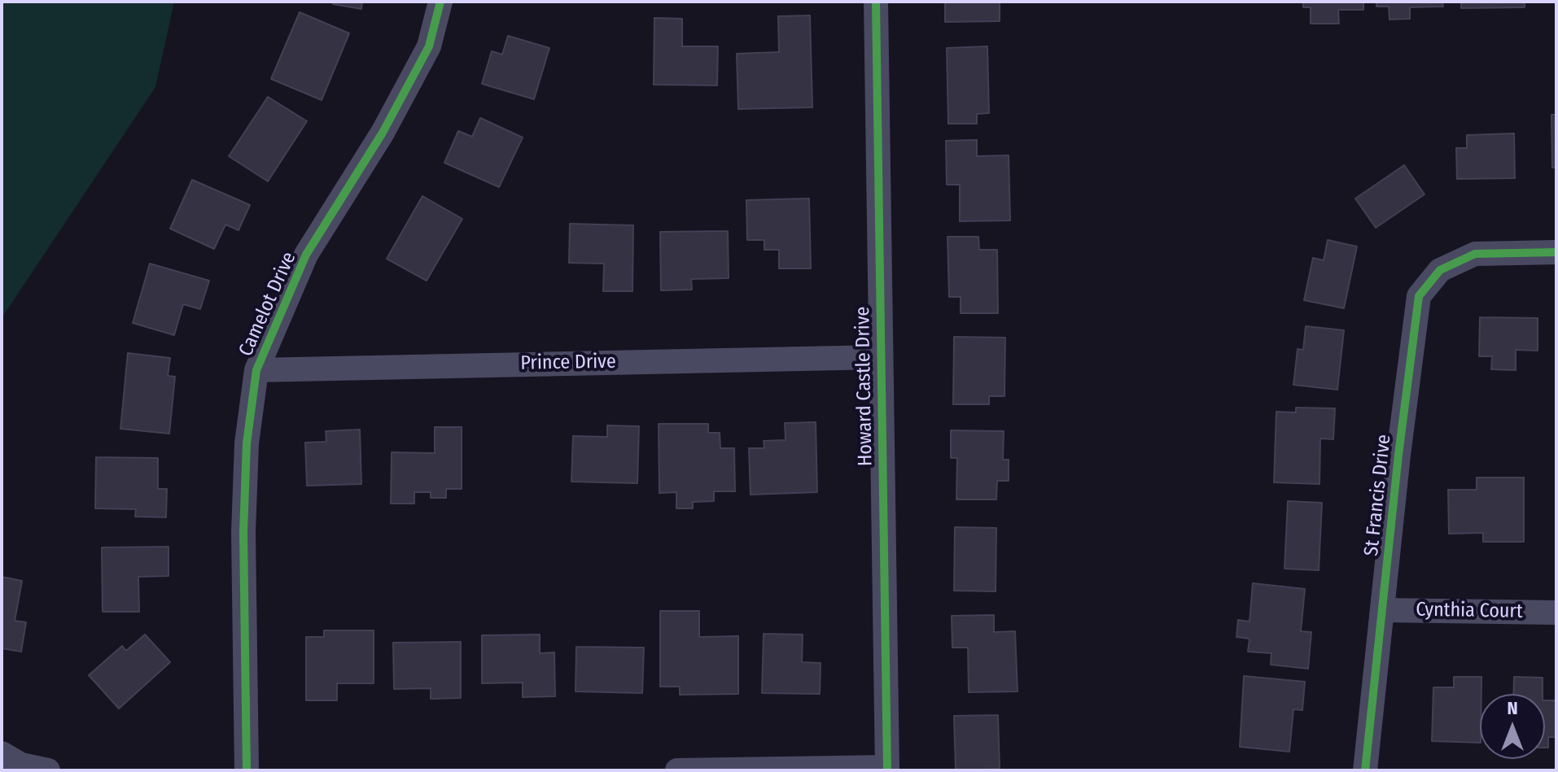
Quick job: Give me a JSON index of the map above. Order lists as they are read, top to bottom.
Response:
{
  "streets": {
    "street": [
      "Camelot Drive",
      "Prince Drive",
      "Howard Castle Drive",
      "St Francis Drive",
      "Cynthia Court"
    ]
  },
  "crossings": [
    ["Camelot Drive", "Prince Drive"],
    ["Prince Drive", "Howard Castle Drive"],
    ["St Francis Drive", "Cynthia Court"]
  ],
  "north": "top"
}
